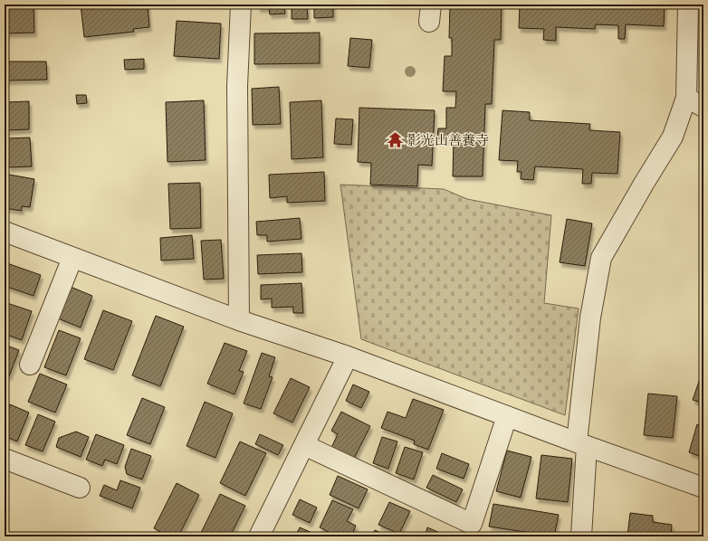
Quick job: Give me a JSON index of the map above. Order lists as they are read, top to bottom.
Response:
{
  "places": {
    "temple": ["影光山善養寺"]
  }
}
